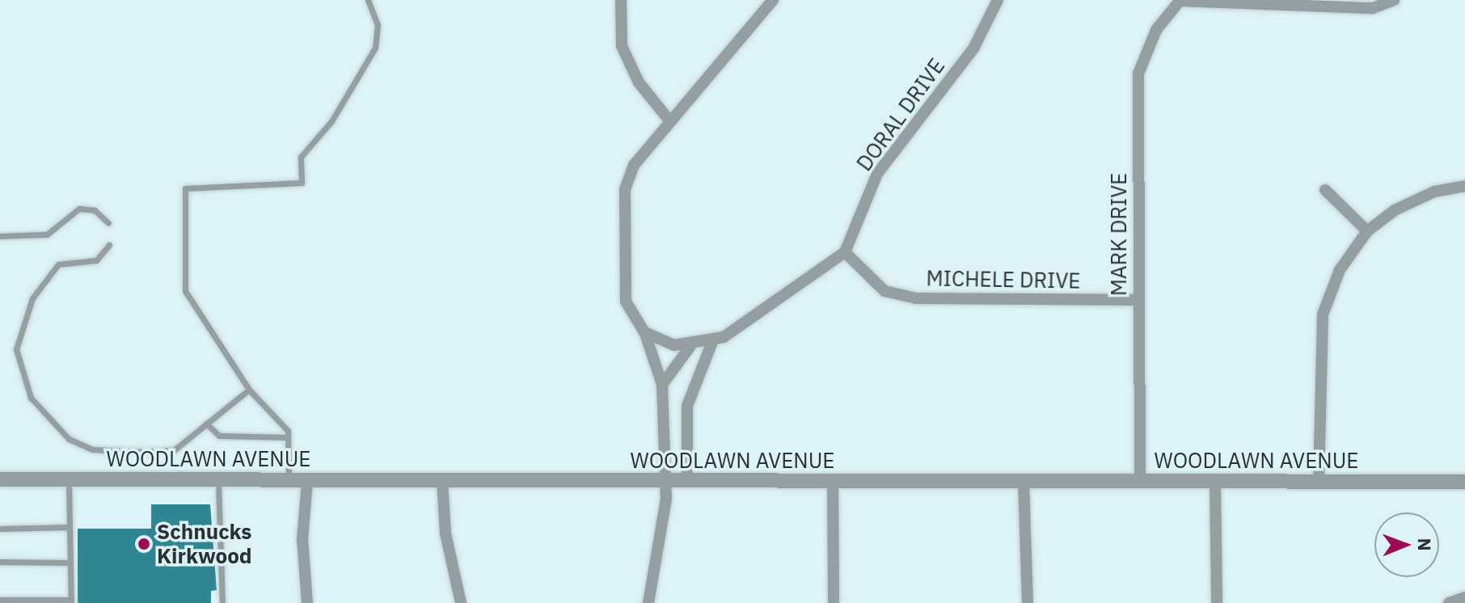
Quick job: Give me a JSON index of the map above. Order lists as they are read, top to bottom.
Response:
{
  "streets": {
    "street": [
      "DORAL DRIVE",
      "MARK DRIVE",
      "MICHELE DRIVE",
      "WOODLAWN AVENUE"
    ]
  },
  "crossings": [
    ["DORAL DRIVE", "MICHELE DRIVE"],
    ["MARK DRIVE", "MICHELE DRIVE"],
    ["MARK DRIVE", "WOODLAWN AVENUE"]
  ],
  "places": ["Schnucks Kirkwood"],
  "north": "right"
}
